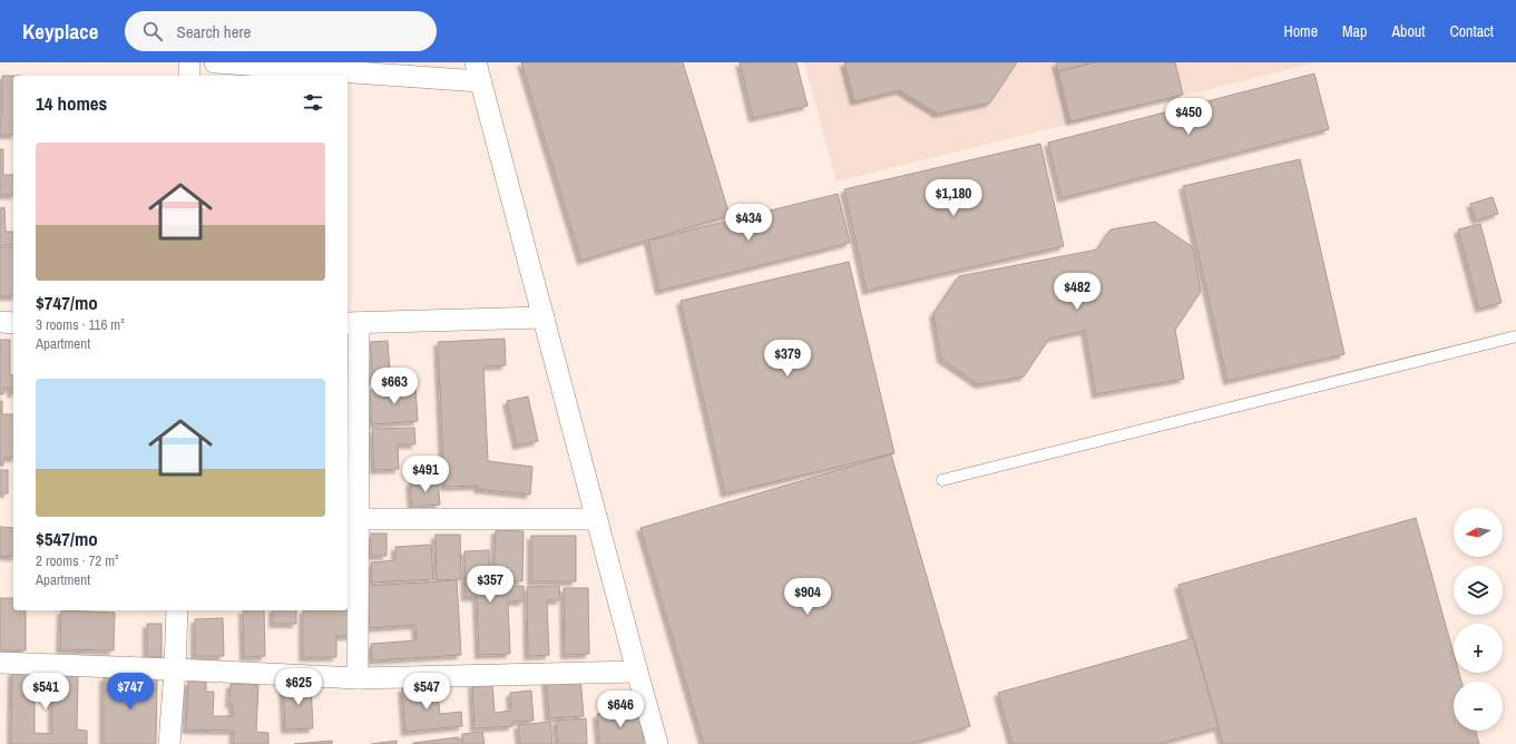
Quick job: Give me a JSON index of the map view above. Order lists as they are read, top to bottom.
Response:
{
  "north": "left",
  "page": {
    "header": "Keyplace",
    "search": "Search here",
    "nav": [
      "Home",
      "Map",
      "About",
      "Contact"
    ],
    "heading": "14 homes",
    "price": [
      "$450",
      "$1,180",
      "$434",
      "$482",
      "$379",
      "$663",
      "$491",
      "$357",
      "$904",
      "$625",
      "$541",
      "$747",
      "$547",
      "$646"
    ],
    "list": [
      {
        "name": "$747/mo",
        "note": "3 rooms · 116 m² · Apartment"
      },
      {
        "name": "$547/mo",
        "note": "2 rooms · 72 m² · Apartment"
      }
    ],
    "map_buttons": ["+", "−"]
  }
}
